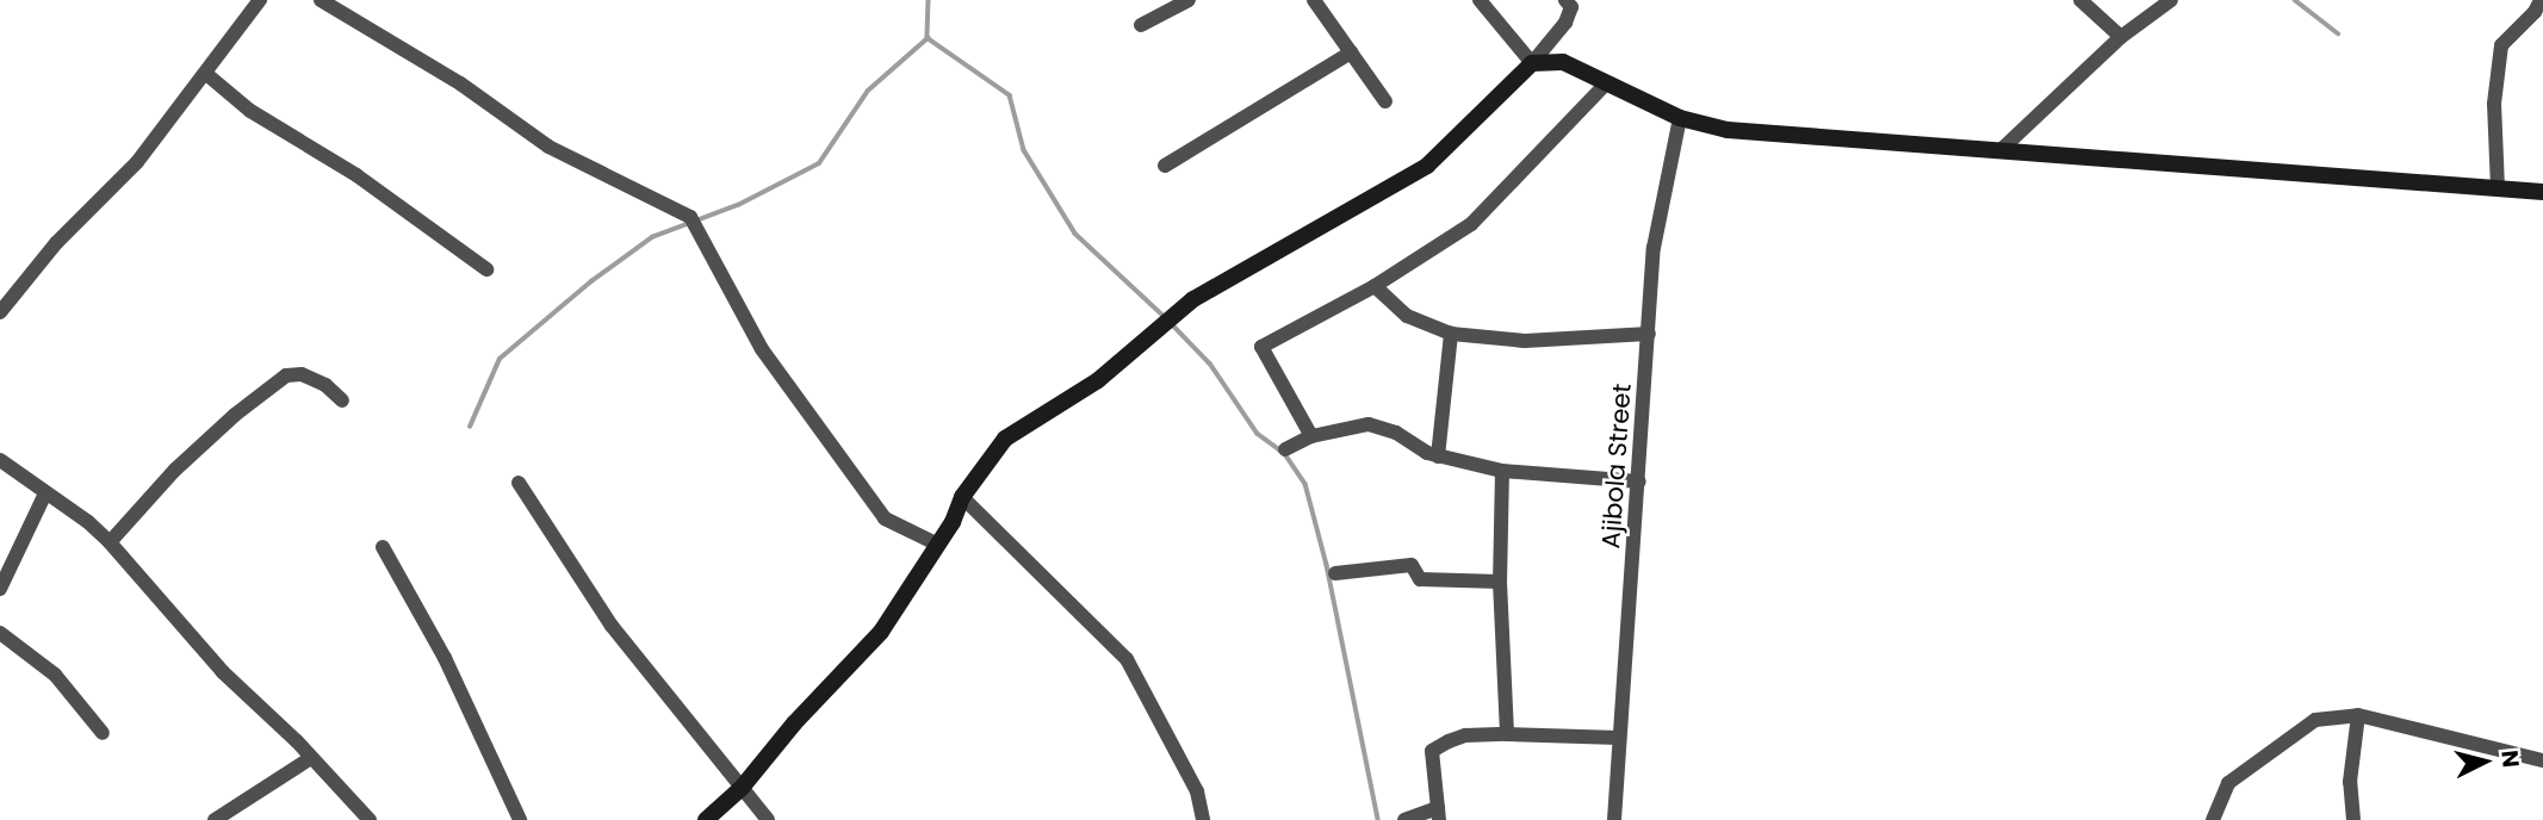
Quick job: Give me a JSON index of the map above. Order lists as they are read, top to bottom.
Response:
{
  "streets": {
    "street": ["Ajibola Street"]
  },
  "north": "right"
}
